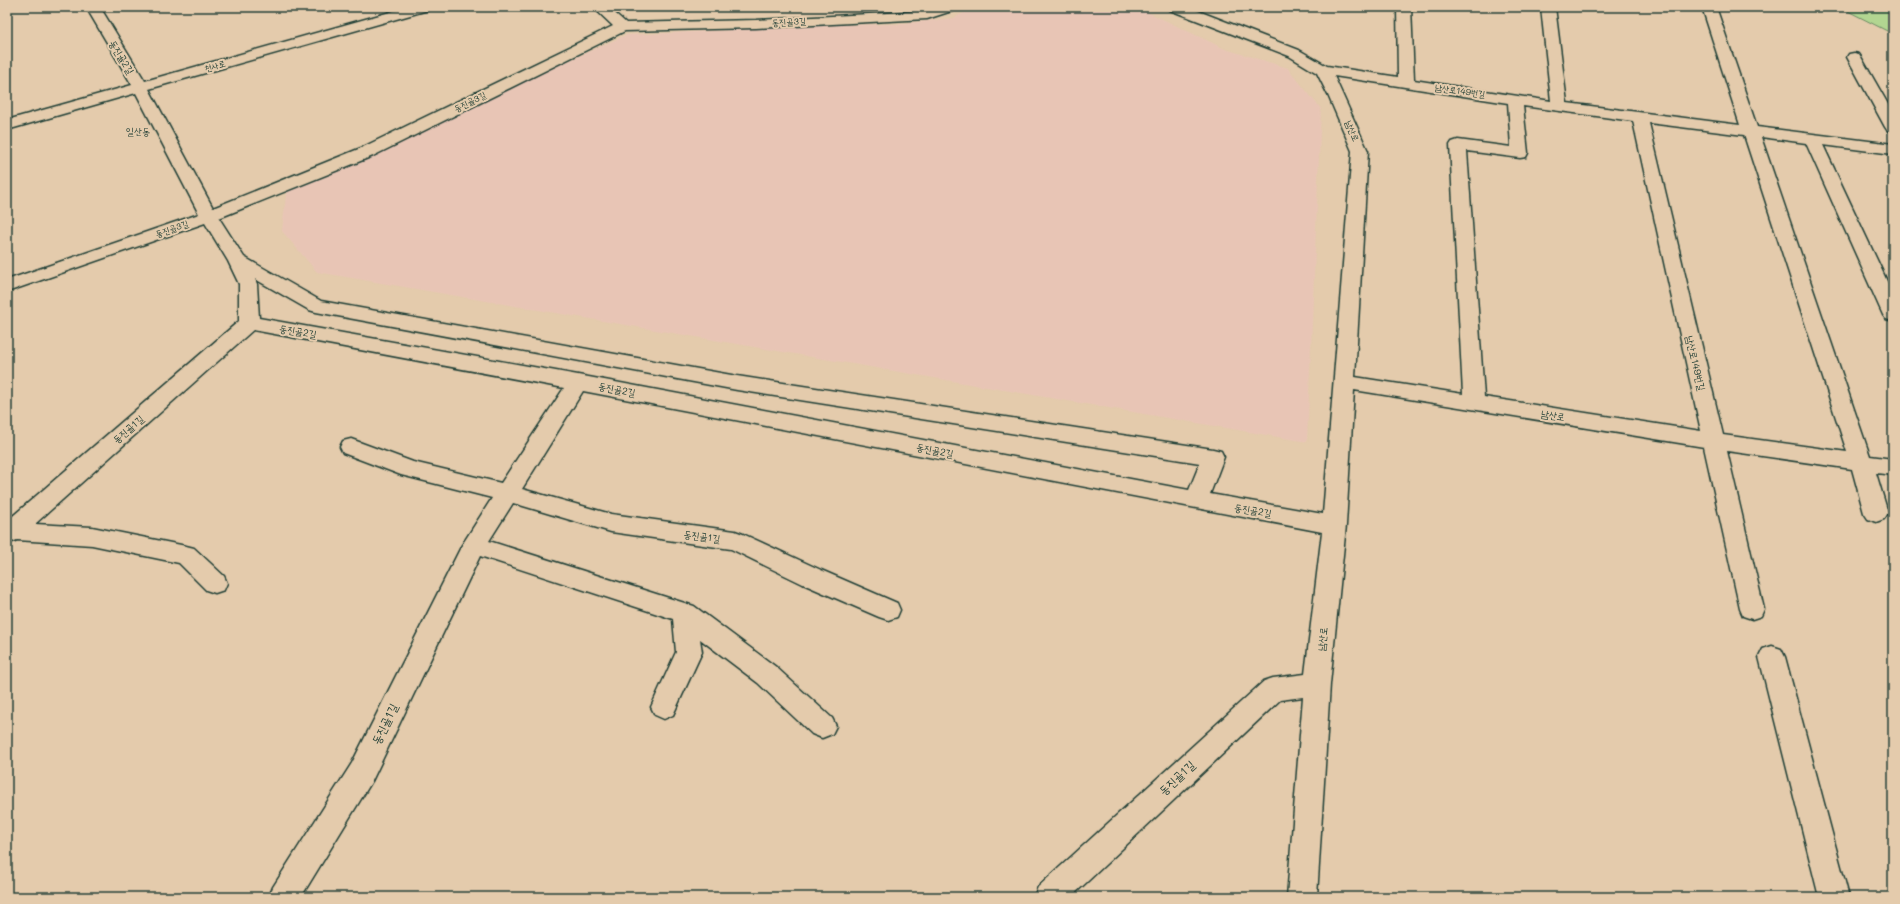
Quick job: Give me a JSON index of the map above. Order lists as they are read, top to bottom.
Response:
{
  "streets": {
    "street": [
      "동진골3길",
      "동진골2길",
      "천사로",
      "남산로149번길",
      "남산로",
      "동진골1길"
    ]
  },
  "crossings": [
    ["동진골3길", "동진골2길"],
    ["동진골2길", "천사로"],
    ["동진골2길", "남산로"],
    ["동진골2길", "동진골1길"],
    ["남산로149번길", "남산로"],
    ["남산로", "동진골1길"]
  ],
  "districts": ["일산동"]
}
